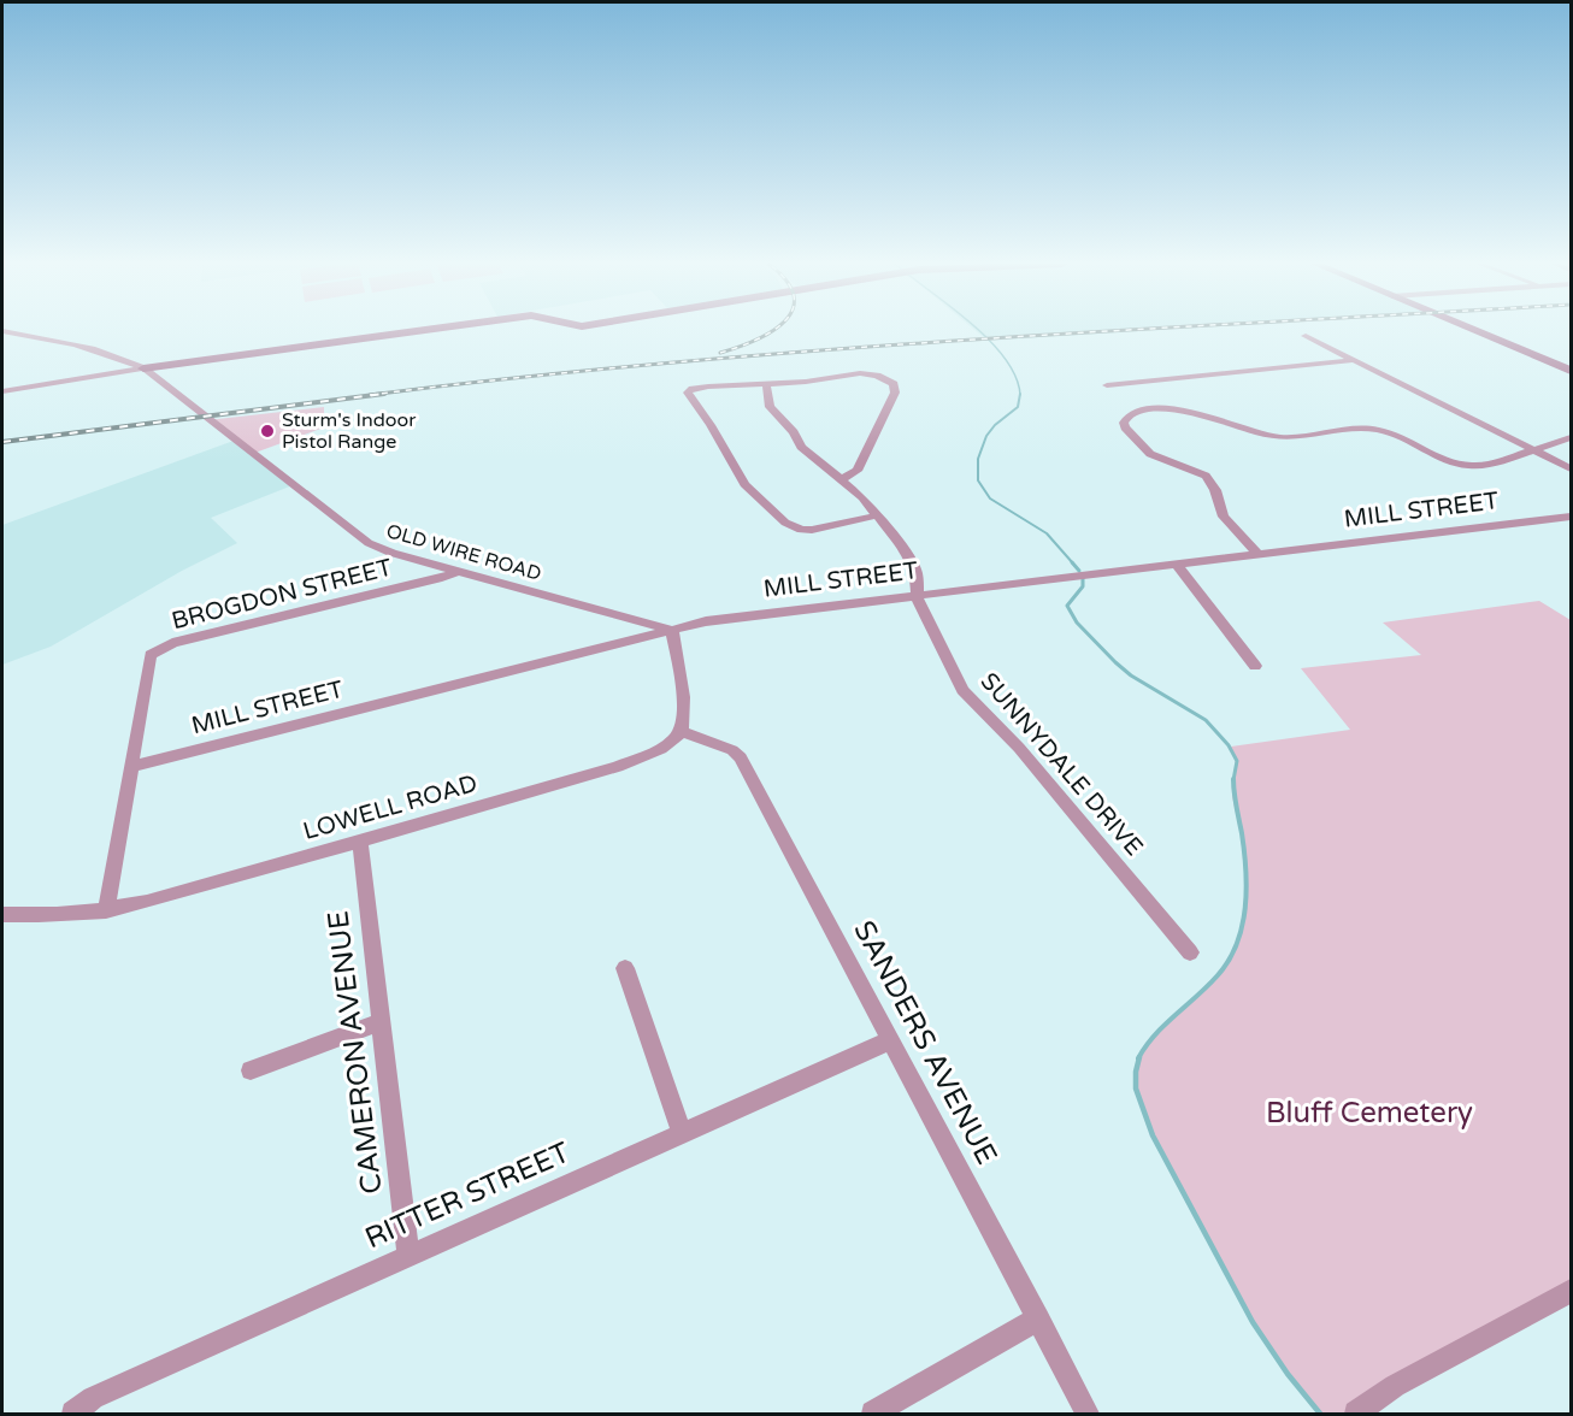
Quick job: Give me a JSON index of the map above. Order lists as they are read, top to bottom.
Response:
{
  "streets": {
    "street": [
      "MILL STREET",
      "OLD WIRE ROAD",
      "BROGDON STREET",
      "SUNNYDALE DRIVE",
      "LOWELL ROAD",
      "SANDERS AVENUE",
      "CAMERON AVENUE",
      "RITTER STREET"
    ]
  },
  "crossings": [
    ["MILL STREET", "OLD WIRE ROAD"],
    ["MILL STREET", "BROGDON STREET"],
    ["MILL STREET", "SUNNYDALE DRIVE"],
    ["OLD WIRE ROAD", "BROGDON STREET"],
    ["LOWELL ROAD", "SANDERS AVENUE"],
    ["LOWELL ROAD", "CAMERON AVENUE"],
    ["SANDERS AVENUE", "RITTER STREET"],
    ["CAMERON AVENUE", "RITTER STREET"]
  ],
  "parks": ["Bluff Cemetery"],
  "places": ["Sturm's Indoor Pistol Range"]
}
